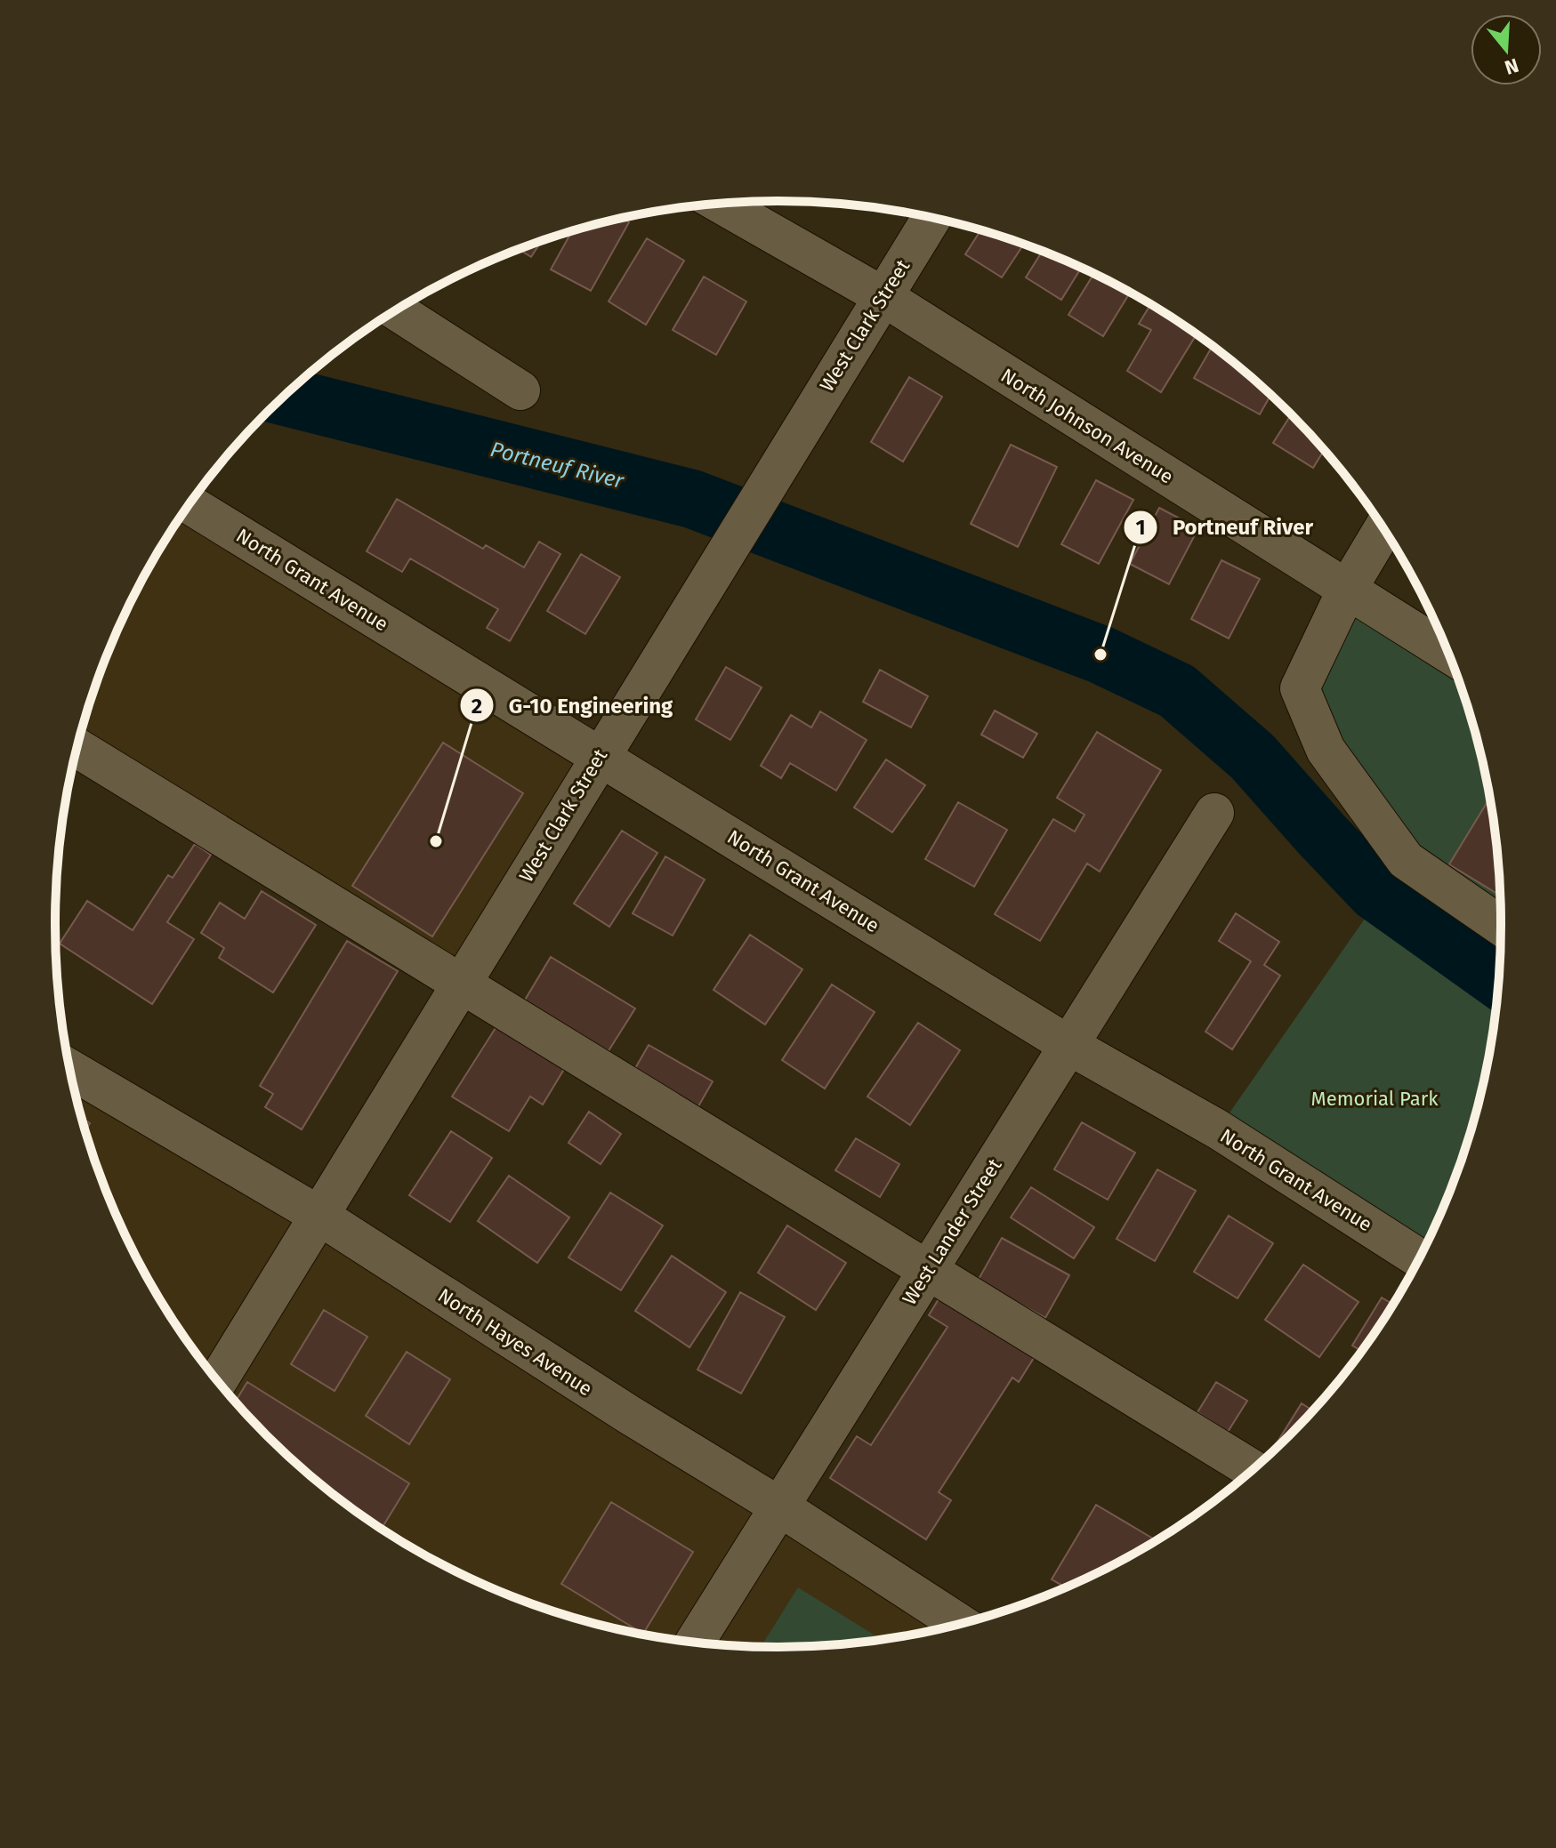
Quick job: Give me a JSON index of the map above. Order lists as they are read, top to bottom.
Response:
{
  "streets": {
    "street": [
      "West Clark Street",
      "North Johnson Avenue",
      "North Grant Avenue",
      "West Lander Street",
      "North Hayes Avenue"
    ]
  },
  "crossings": [
    ["West Clark Street", "North Johnson Avenue"],
    ["West Clark Street", "North Grant Avenue"],
    ["West Clark Street", "North Hayes Avenue"],
    ["North Grant Avenue", "West Lander Street"],
    ["West Lander Street", "North Hayes Avenue"]
  ],
  "water": ["Portneuf River"],
  "parks": ["Memorial Park"],
  "places": ["Portneuf River", "G-10 Engineering"],
  "north": "bottom"
}
